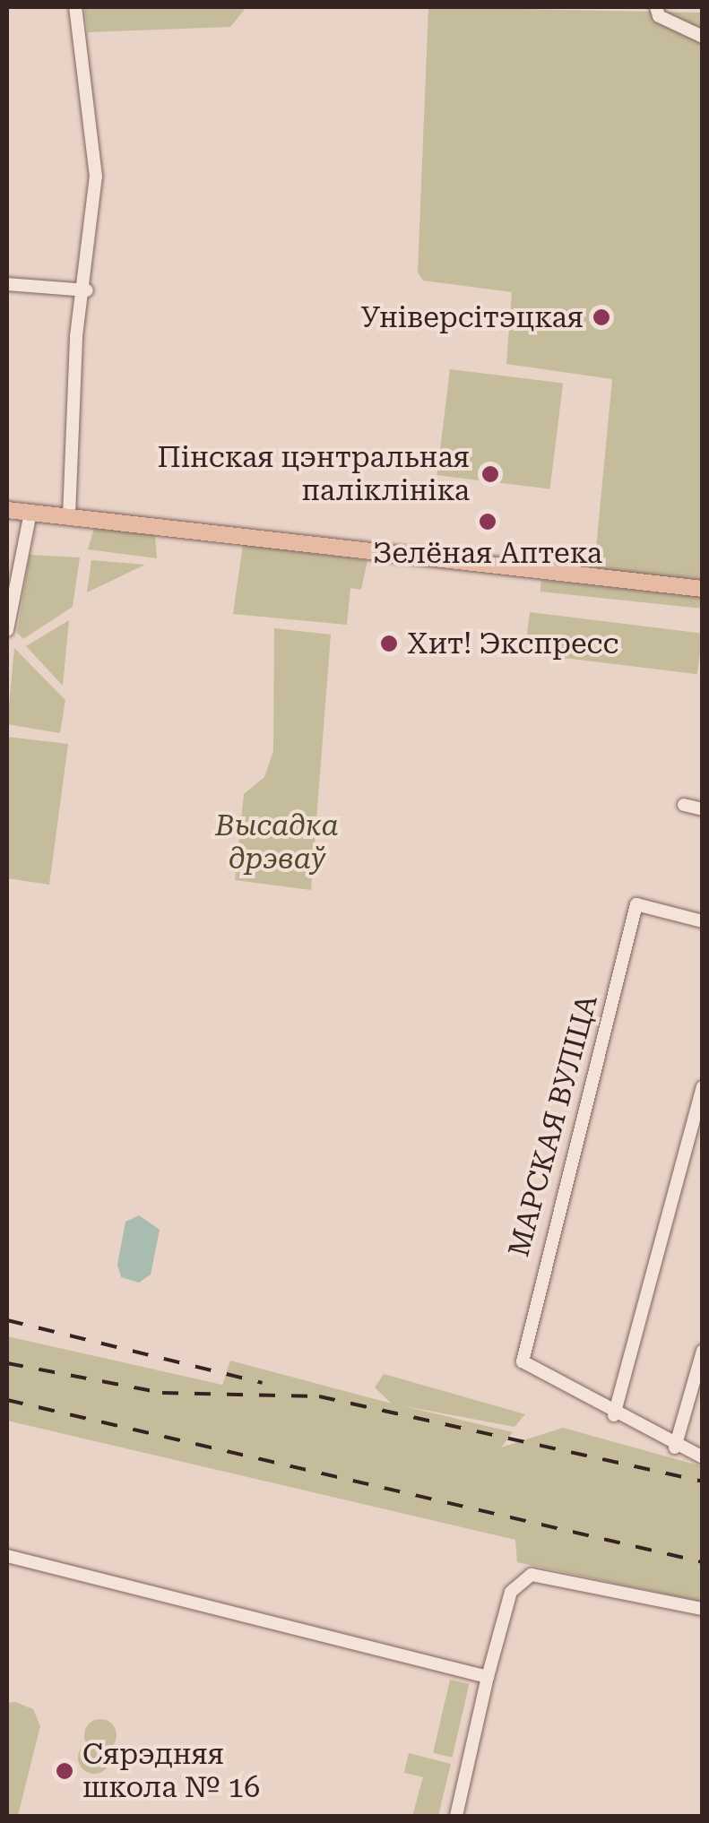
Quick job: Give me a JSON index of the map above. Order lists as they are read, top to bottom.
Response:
{
  "streets": {
    "street": ["МАРСКАЯ ВУЛІЦА"]
  },
  "parks": ["Высадка дрэваў"],
  "places": [
    "Універсітэцкая",
    "Пінская цэнтральная паліклініка",
    "Зелёная Аптека",
    "Хит! Экспресс",
    "Сярэдняя школа № 16"
  ]
}
